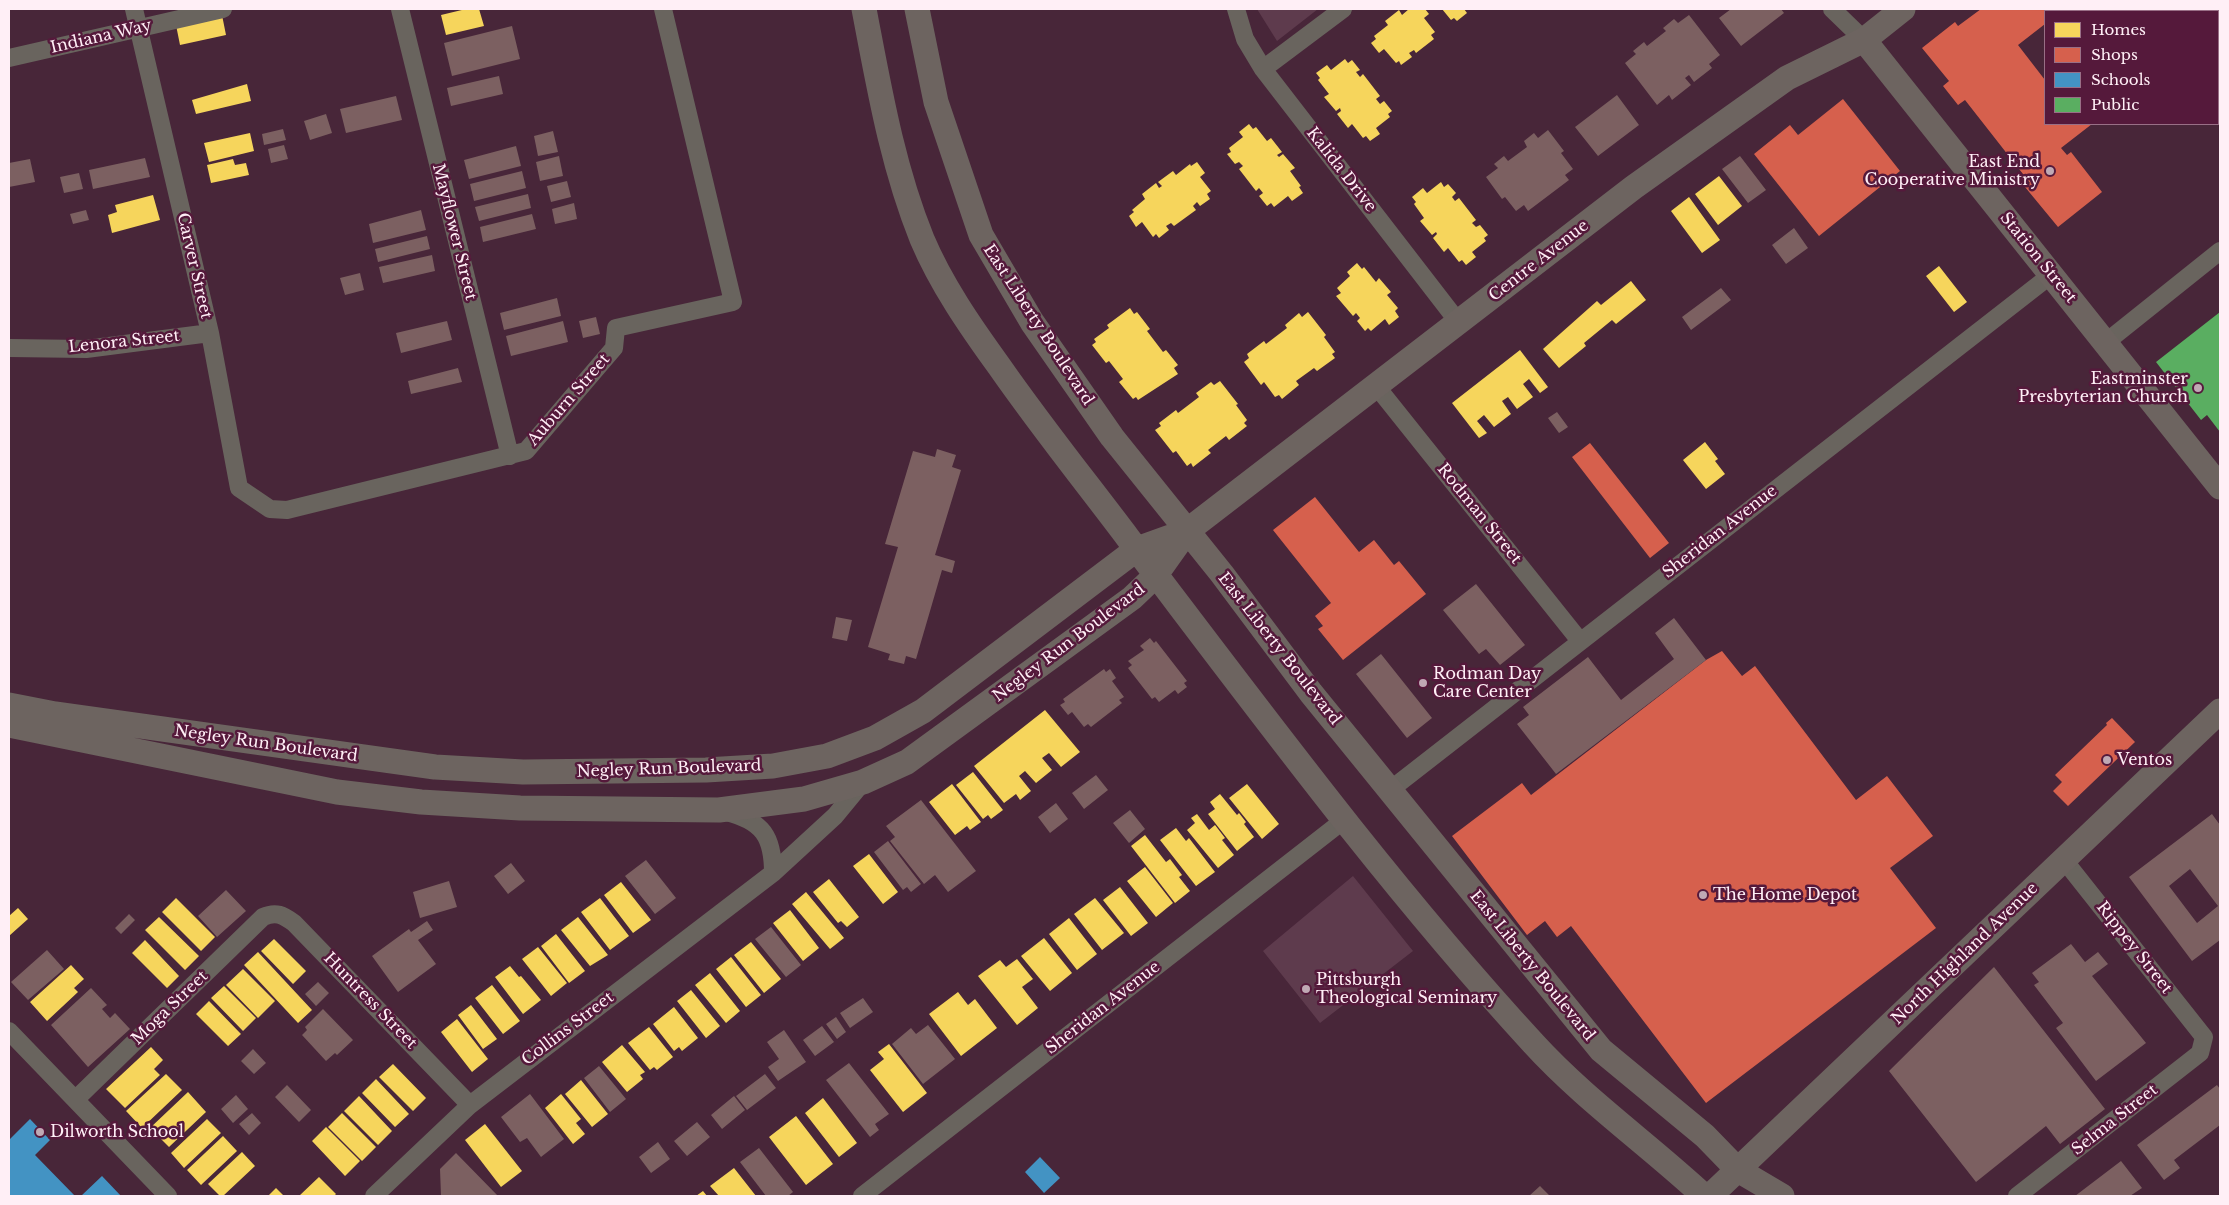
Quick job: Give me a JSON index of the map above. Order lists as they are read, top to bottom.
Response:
{
  "streets": {
    "main road": [
      "Station Street",
      "Centre Avenue",
      "East Liberty Boulevard",
      "Negley Run Boulevard",
      "North Highland Avenue"
    ],
    "street": [
      "Indiana Way",
      "Kalida Drive",
      "Mayflower Street",
      "Carver Street",
      "Lenora Street",
      "Auburn Street",
      "Rodman Street",
      "Sheridan Avenue",
      "Rippey Street",
      "Huntress Street",
      "Moga Street",
      "Collins Street",
      "Selma Street"
    ]
  },
  "crossings": [
    ["Indiana Way", "Carver Street"],
    ["Kalida Drive", "Centre Avenue"],
    ["Mayflower Street", "Auburn Street"],
    ["Station Street", "Centre Avenue"],
    ["Station Street", "Sheridan Avenue"],
    ["Centre Avenue", "East Liberty Boulevard"],
    ["Centre Avenue", "Rodman Street"],
    ["Centre Avenue", "Negley Run Boulevard"],
    ["Carver Street", "Lenora Street"],
    ["Carver Street", "Auburn Street"],
    ["East Liberty Boulevard", "Sheridan Avenue"],
    ["East Liberty Boulevard", "Negley Run Boulevard"],
    ["East Liberty Boulevard", "North Highland Avenue"],
    ["Rodman Street", "Sheridan Avenue"],
    ["Negley Run Boulevard", "Collins Street"],
    ["Rippey Street", "North Highland Avenue"],
    ["Rippey Street", "Selma Street"],
    ["Huntress Street", "Moga Street"],
    ["Huntress Street", "Collins Street"]
  ],
  "places": [
    "East End Cooperative Ministry",
    "Eastminster Presbyterian Church",
    "Rodman Day Care Center",
    "Ventos",
    "The Home Depot",
    "Pittsburgh Theological Seminary",
    "Dilworth School"
  ],
  "legend": [
    "Homes",
    "Shops",
    "Schools",
    "Public"
  ]
}
